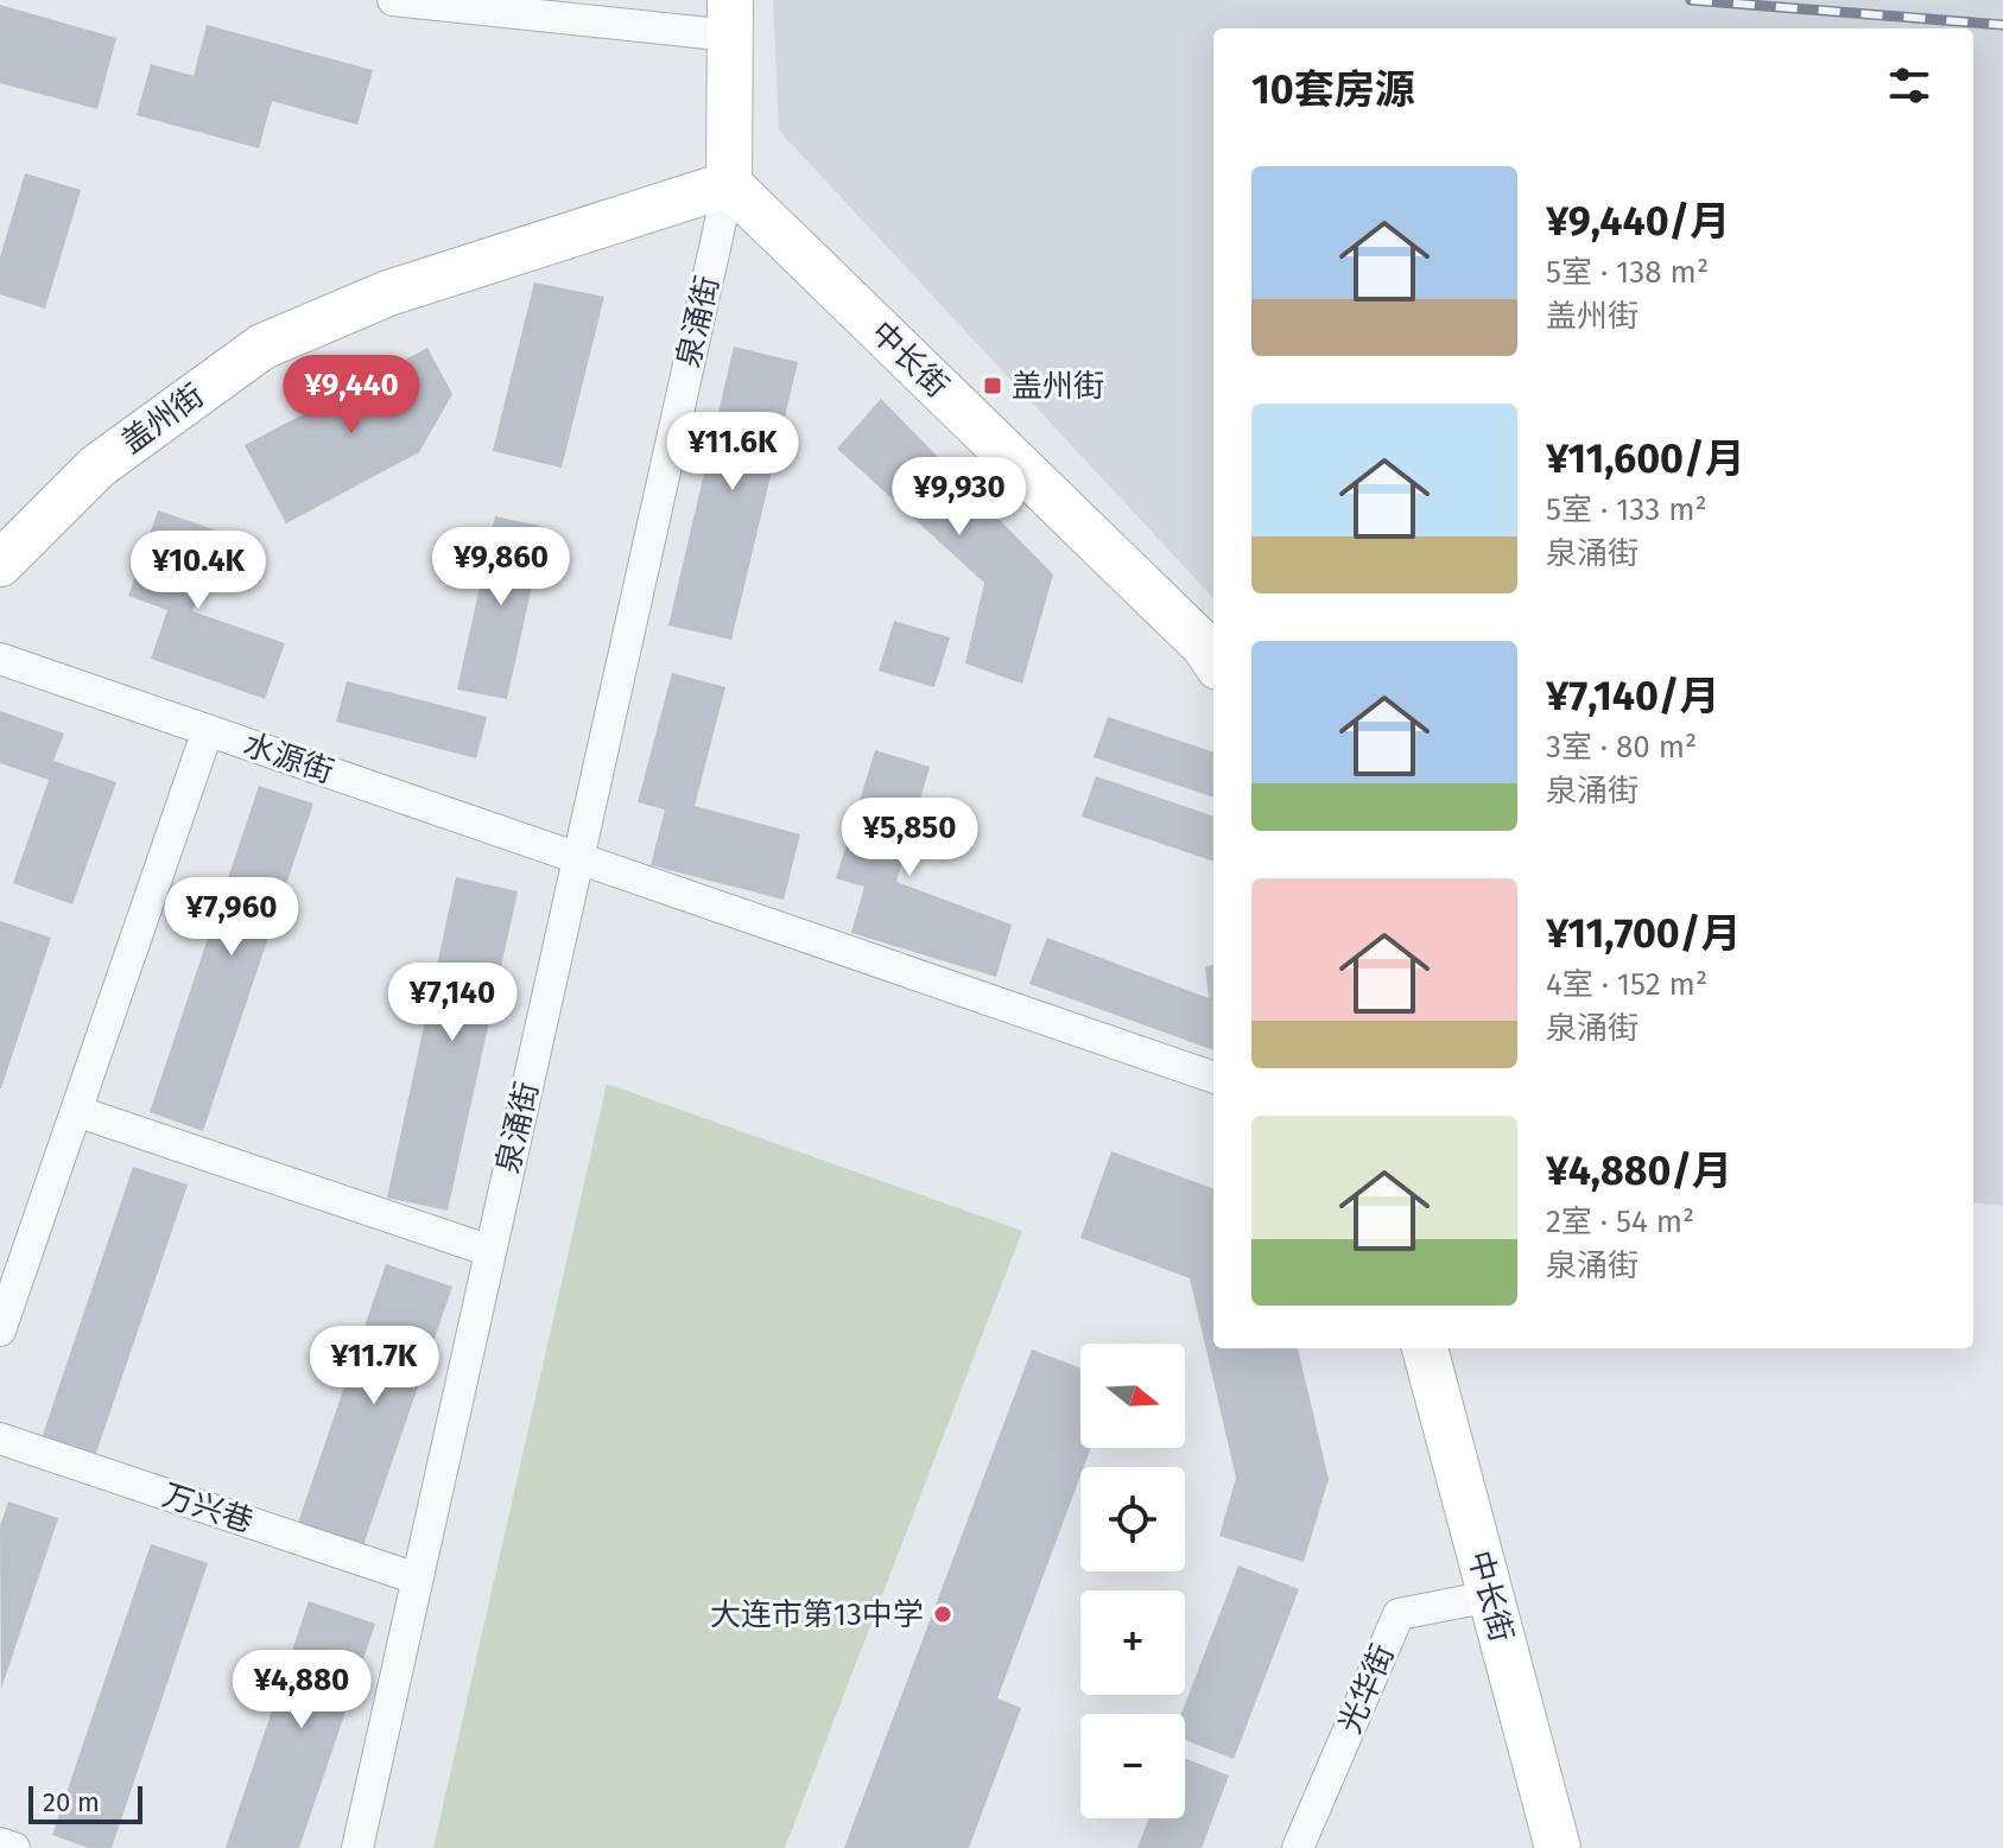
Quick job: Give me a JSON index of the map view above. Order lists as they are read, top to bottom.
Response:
{
  "streets": {
    "street": [
      "泉涌街",
      "中长街",
      "盖州街",
      "水源街",
      "万兴巷",
      "光华街"
    ]
  },
  "crossings": [
    ["泉涌街", "中长街"],
    ["泉涌街", "盖州街"],
    ["泉涌街", "水源街"],
    ["泉涌街", "万兴巷"],
    ["中长街", "盖州街"],
    ["中长街", "光华街"]
  ],
  "places": {
    "transit": ["盖州街"],
    "other": ["大连市第13中学"]
  },
  "scale_bar": "20 m",
  "north": "right",
  "page": {
    "heading": "10套房源",
    "list": [
      {
        "name": "¥9,440/月",
        "note": "5室 · 138 m² · 盖州街"
      },
      {
        "name": "¥11,600/月",
        "note": "5室 · 133 m² · 泉涌街"
      },
      {
        "name": "¥7,140/月",
        "note": "3室 · 80 m² · 泉涌街"
      },
      {
        "name": "¥11,700/月",
        "note": "4室 · 152 m² · 泉涌街"
      },
      {
        "name": "¥4,880/月",
        "note": "2室 · 54 m² · 泉涌街"
      }
    ],
    "price": [
      "¥9,440",
      "¥11.6K",
      "¥9,930",
      "¥9,860",
      "¥10.4K",
      "¥5,850",
      "¥7,960",
      "¥7,140",
      "¥11.7K",
      "¥4,880"
    ],
    "map_buttons": ["+", "−"],
    "scale": "20 m"
  }
}
